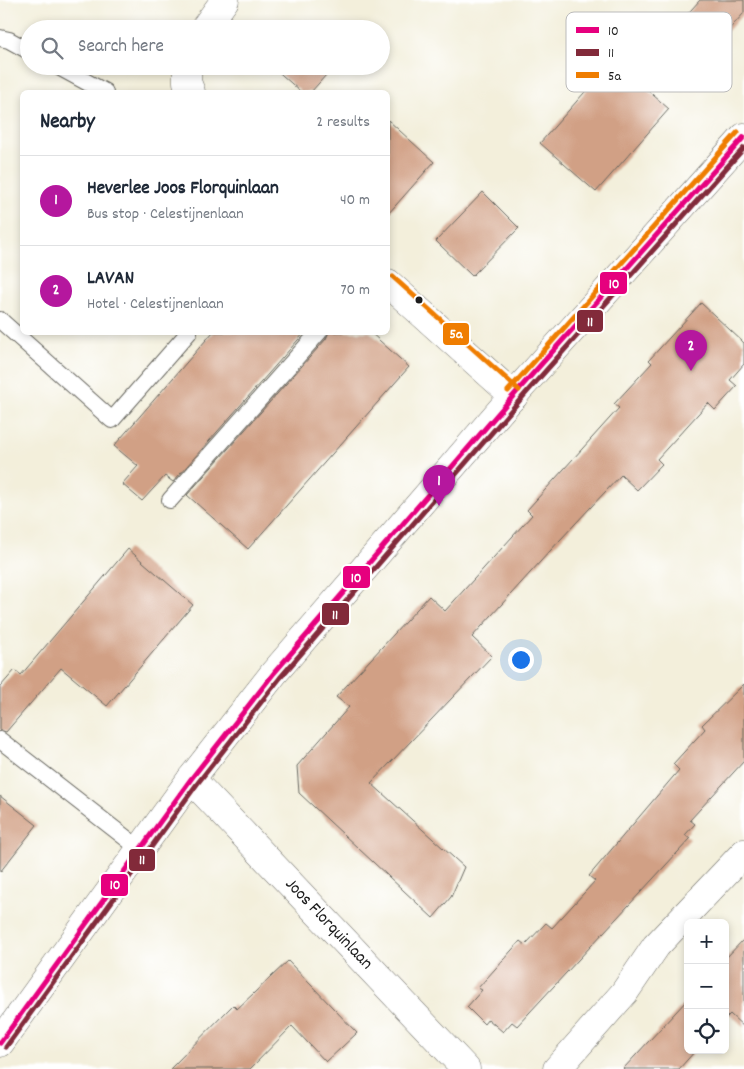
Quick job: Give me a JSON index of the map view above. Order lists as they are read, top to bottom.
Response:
{
  "streets": {
    "street": ["Joos Florquinlaan"]
  },
  "lines": ["transit line 5a", "transit line 10", "transit line 11"],
  "legend": ["10", "11", "5a"],
  "page": {
    "search": "Search here",
    "heading": ["Nearby", "2 results"],
    "list": [
      {
        "mark": "1",
        "name": "Heverlee Joos Florquinlaan",
        "note": "Bus stop · Celestijnenlaan",
        "value": "40 m"
      },
      {
        "mark": "2",
        "name": "LAVAN",
        "note": "Hotel · Celestijnenlaan",
        "value": "70 m"
      }
    ],
    "pins": ["2", "1"],
    "map_buttons": ["+", "−"]
  }
}
